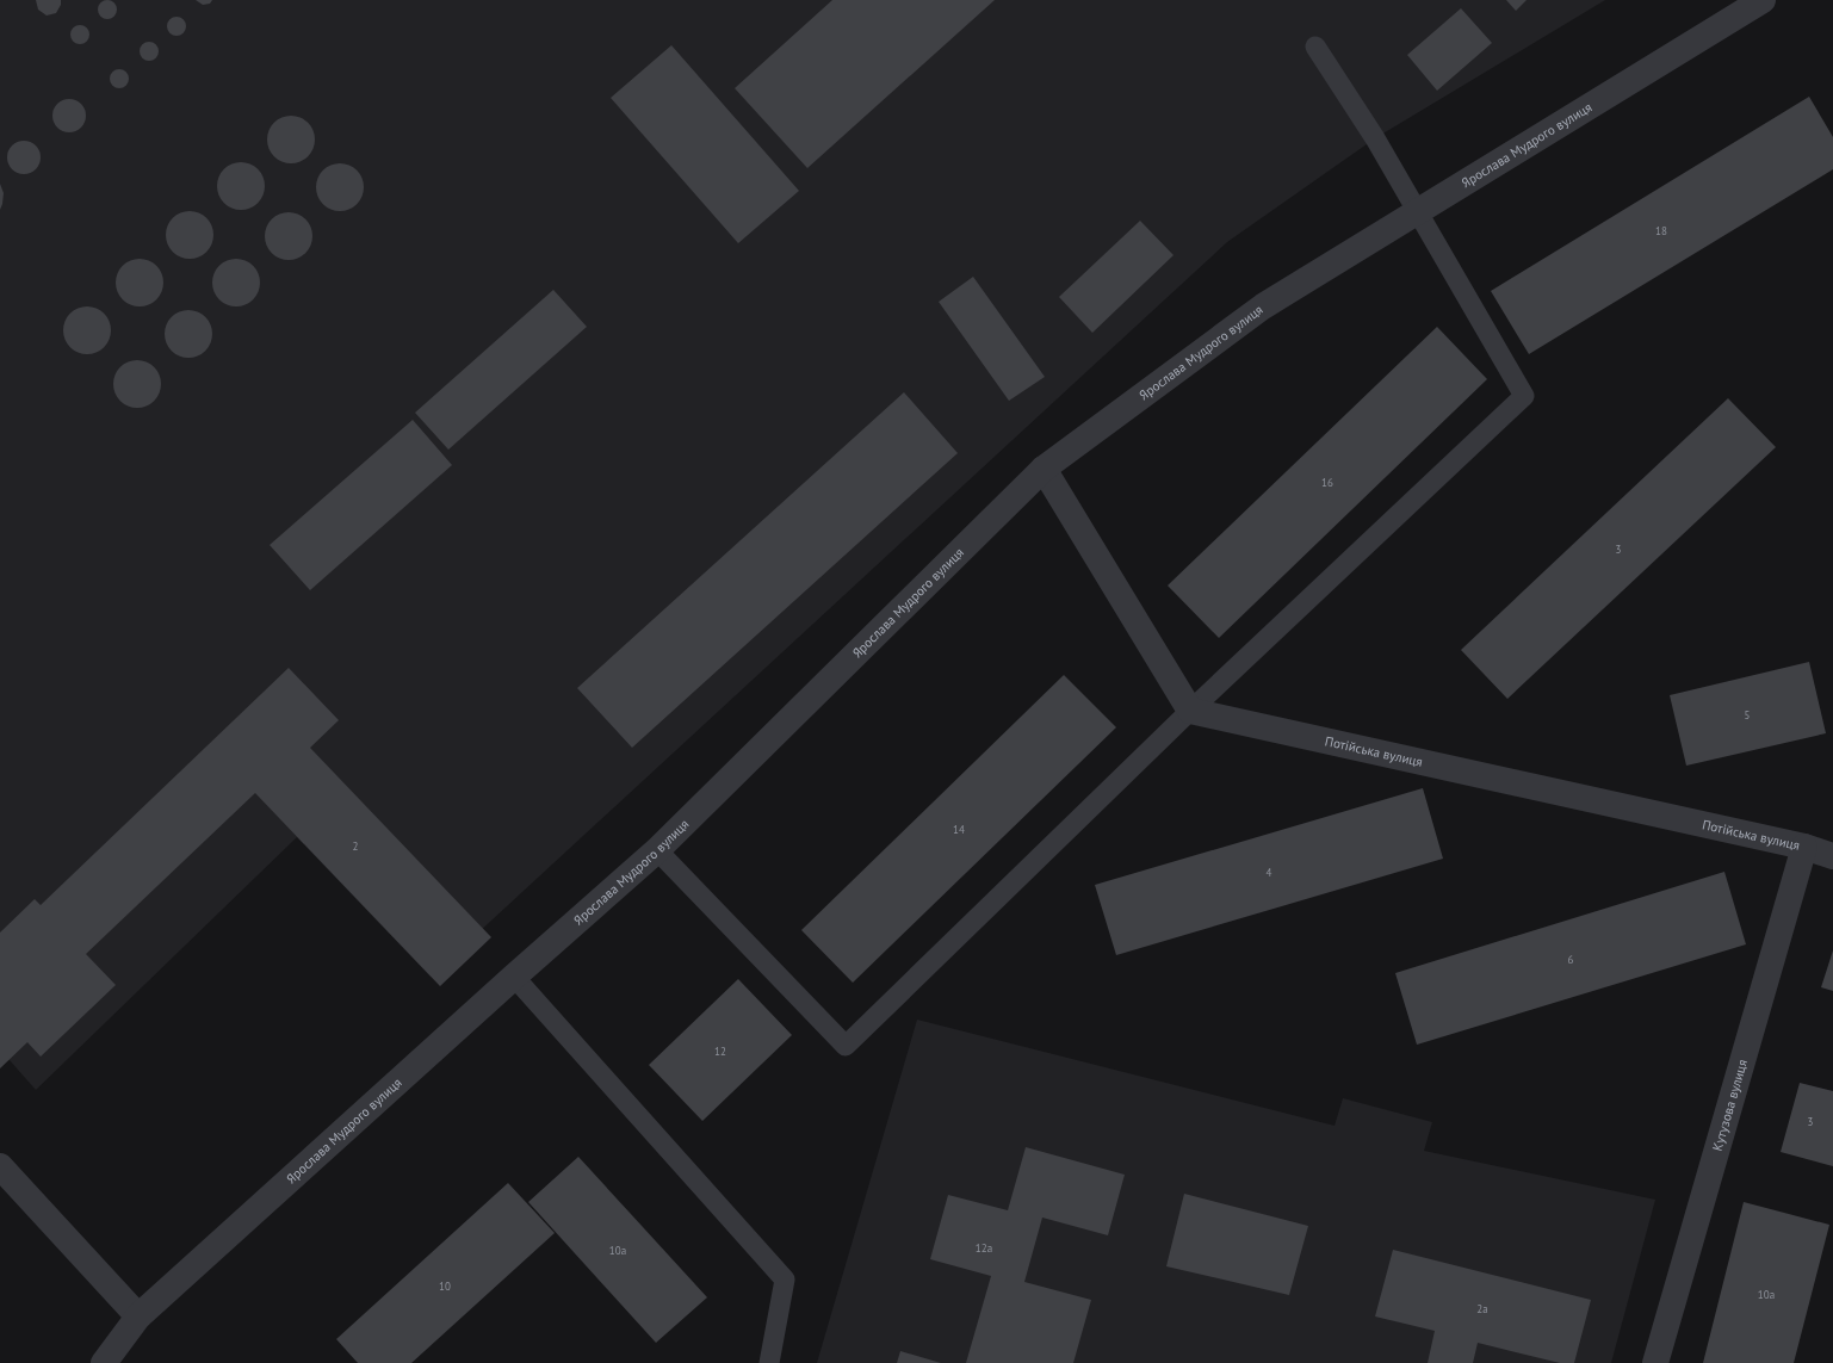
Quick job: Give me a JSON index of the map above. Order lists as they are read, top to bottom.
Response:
{
  "streets": {
    "street": ["Ярослава Мудрого вулиця", "Потійська вулиця", "Кутузова вулиця"]
  },
  "crossings": [
    ["Потійська вулиця", "Кутузова вулиця"]
  ],
  "house_numbers": [
    "18",
    "16",
    "3",
    "5",
    "14",
    "2",
    "4",
    "6",
    "12",
    "3",
    "12а",
    "10а",
    "10",
    "10а",
    "2а"
  ]
}
